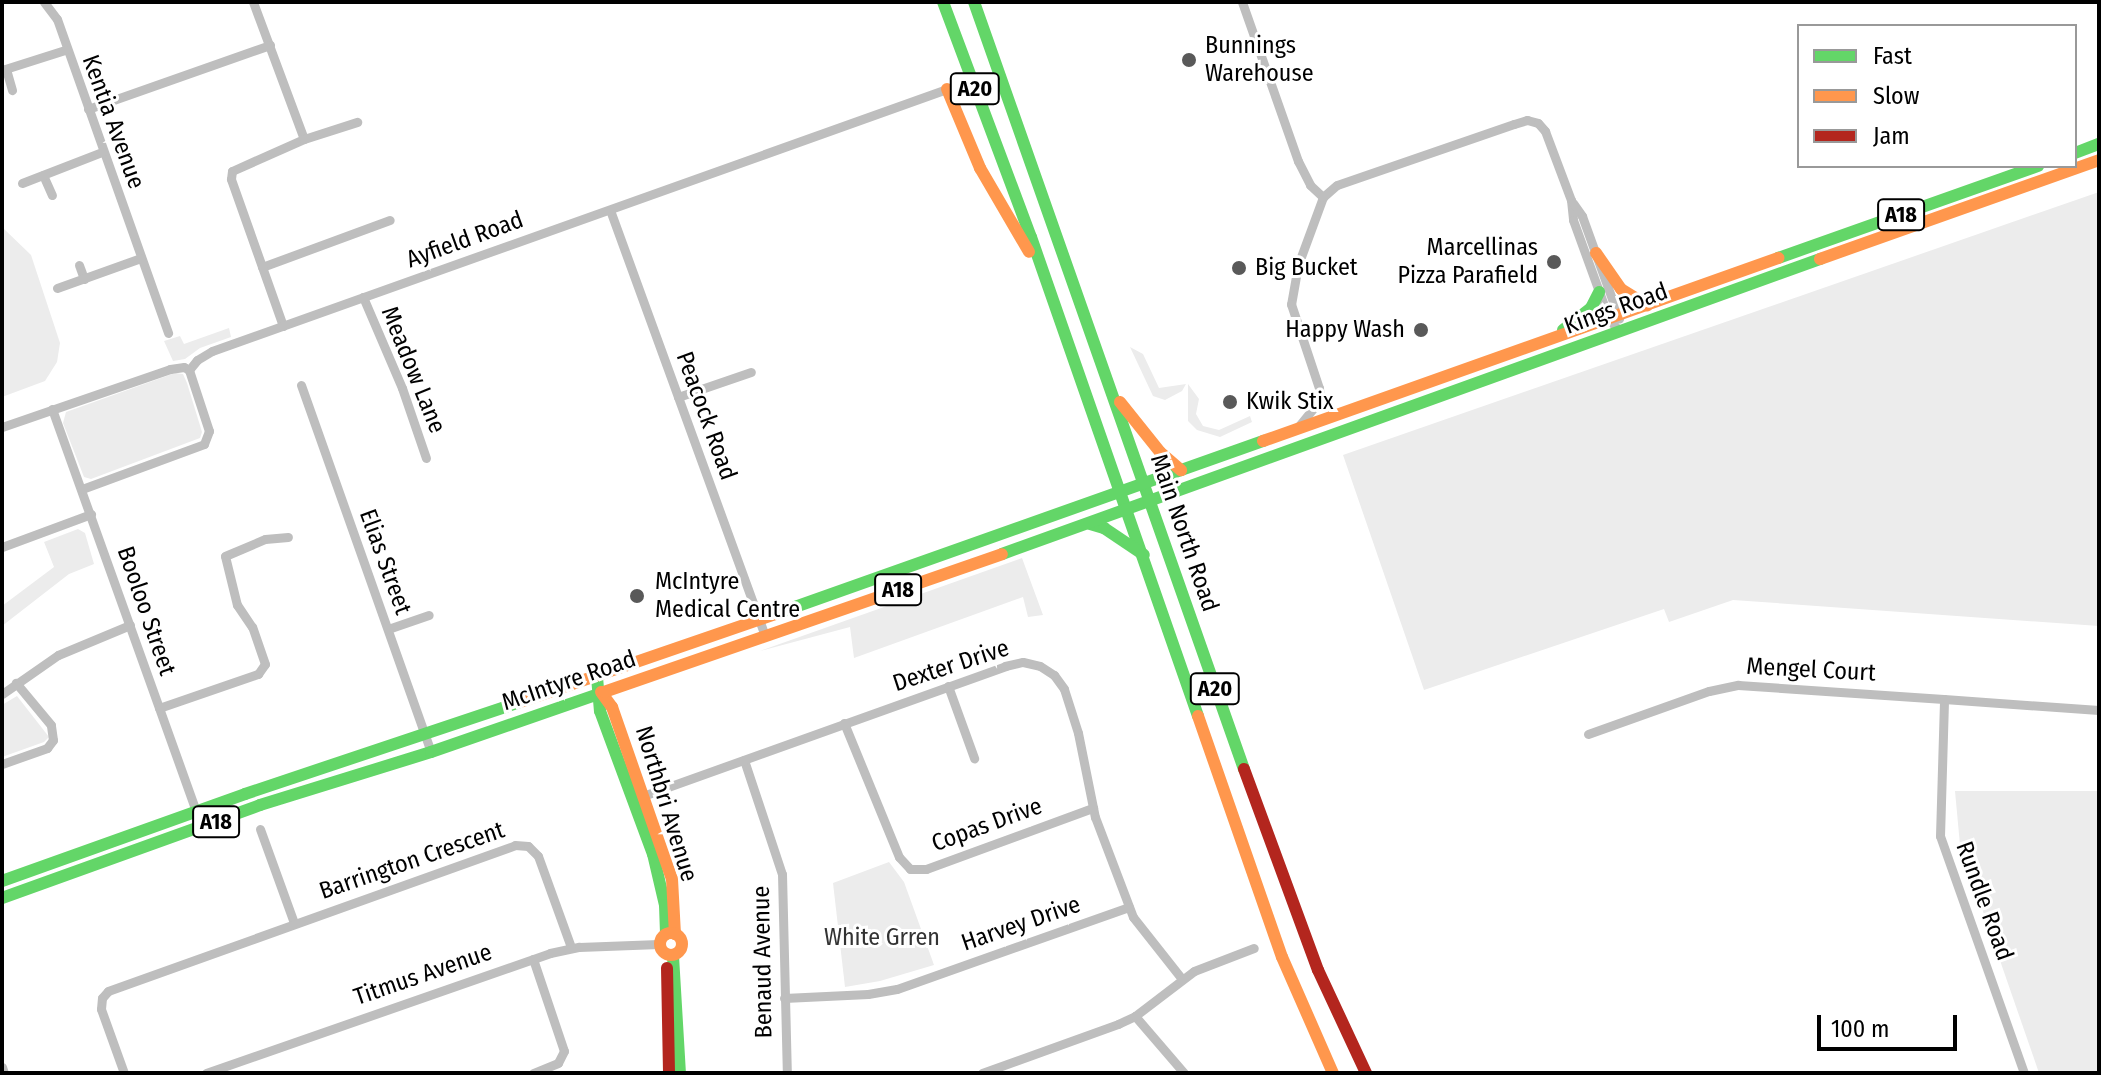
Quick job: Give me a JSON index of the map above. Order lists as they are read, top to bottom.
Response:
{
  "streets": {
    "main road": [
      "A20",
      "A18",
      "Kings Road",
      "Main North Road",
      "McIntyre Road",
      "Northbri Avenue"
    ],
    "street": [
      "Kentia Avenue",
      "Ayfield Road",
      "Meadow Lane",
      "Peacock Road",
      "Elias Street",
      "Booloo Street",
      "Dexter Drive",
      "Mengel Court",
      "Copas Drive",
      "Barrington Crescent",
      "Rundle Road",
      "Harvey Drive",
      "Benaud Avenue",
      "Titmus Avenue"
    ]
  },
  "crossings": [
    ["Ayfield Road", "Meadow Lane"],
    ["Ayfield Road", "Peacock Road"],
    ["Ayfield Road", "Booloo Street"],
    ["Kings Road", "Main North Road"],
    ["Kings Road", "McIntyre Road"],
    ["Peacock Road", "McIntyre Road"],
    ["Main North Road", "McIntyre Road"],
    ["Elias Street", "McIntyre Road"],
    ["Booloo Street", "McIntyre Road"],
    ["Dexter Drive", "Northbri Avenue"],
    ["Dexter Drive", "Copas Drive"],
    ["Dexter Drive", "Harvey Drive"],
    ["Dexter Drive", "Benaud Avenue"],
    ["Mengel Court", "Rundle Road"],
    ["McIntyre Road", "Northbri Avenue"],
    ["Northbri Avenue", "Titmus Avenue"],
    ["Barrington Crescent", "Titmus Avenue"],
    ["Harvey Drive", "Benaud Avenue"]
  ],
  "parks": ["White Grren"],
  "places": [
    "Bunnings Warehouse",
    "Marcellinas Pizza Parafield",
    "Big Bucket",
    "Happy Wash",
    "Kwik Stix",
    "McIntyre Medical Centre"
  ],
  "legend": ["Fast", "Slow", "Jam"],
  "scale_bar": "100 m"
}
